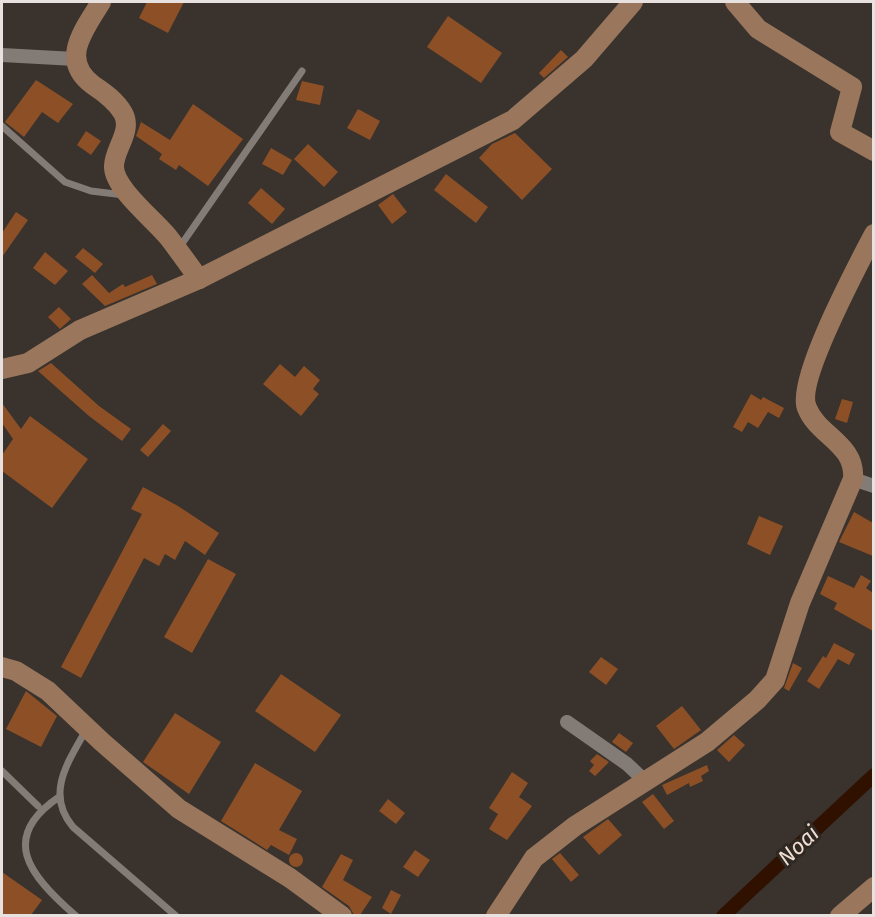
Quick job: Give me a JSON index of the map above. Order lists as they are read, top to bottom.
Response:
{
  "water": ["Noai"]
}
